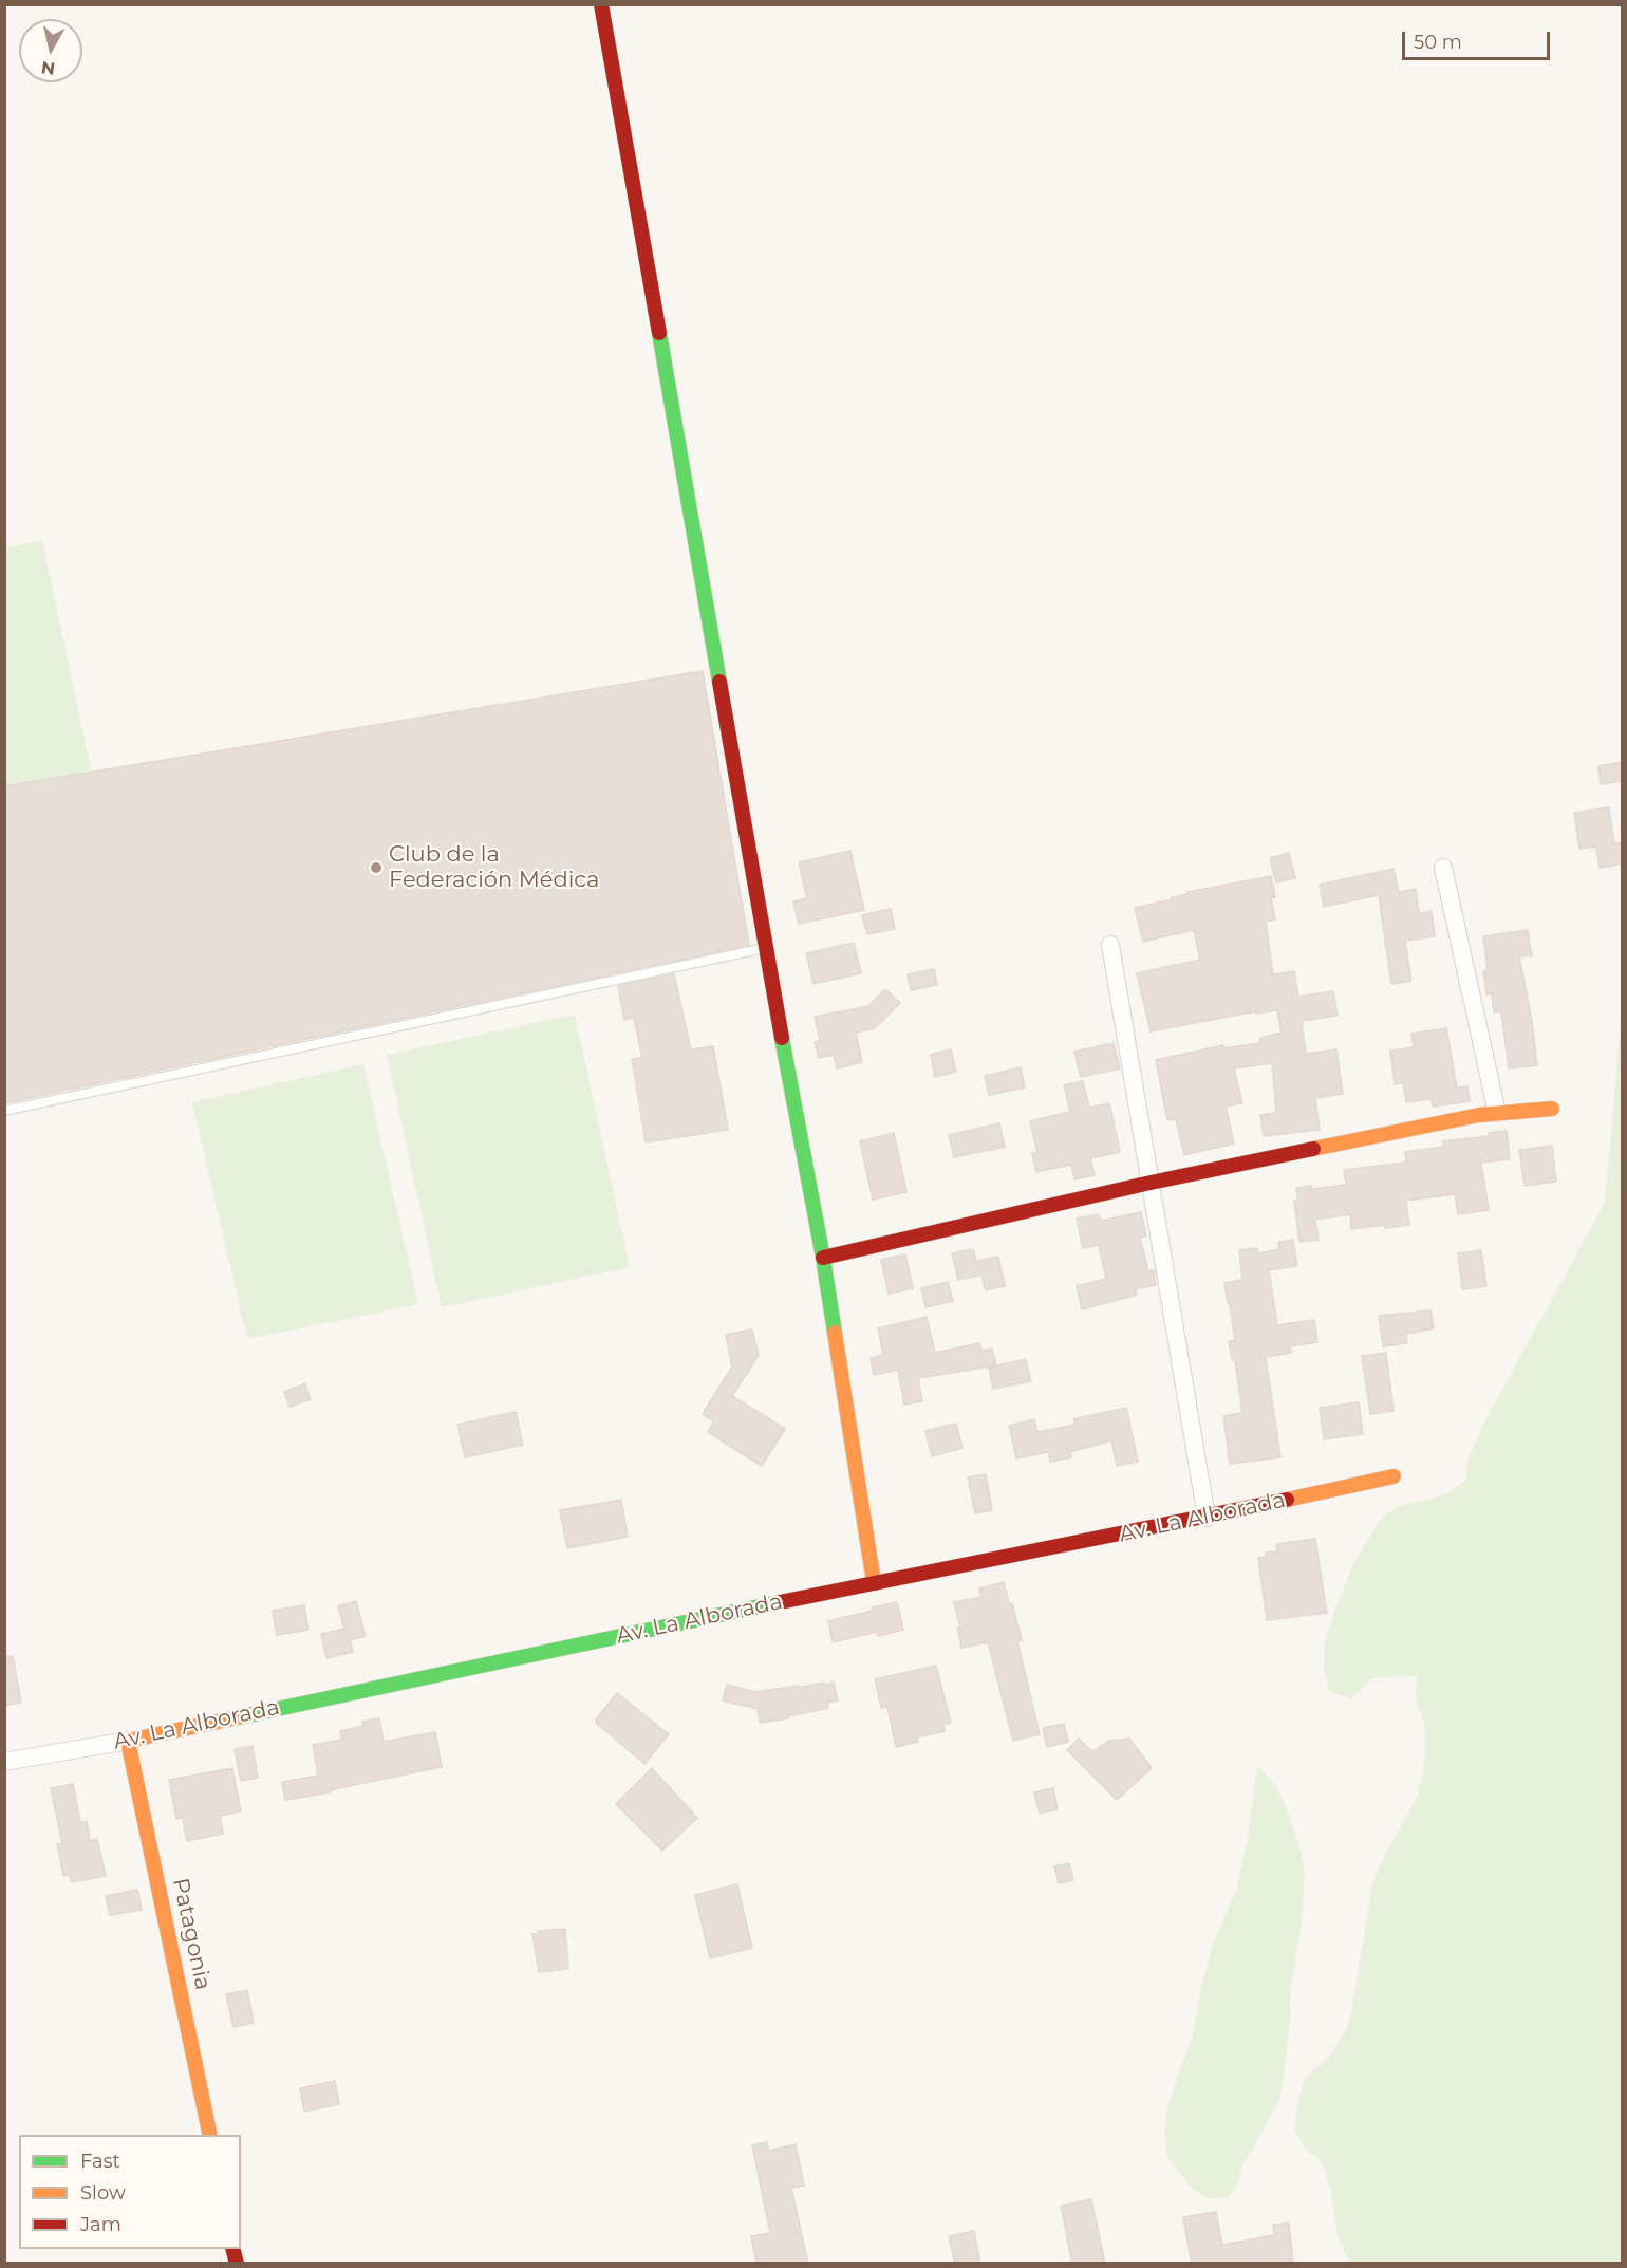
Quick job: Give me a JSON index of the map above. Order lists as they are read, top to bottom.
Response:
{
  "streets": {
    "street": ["Av. La Alborada", "Patagonia"]
  },
  "crossings": [
    ["Av. La Alborada", "Patagonia"]
  ],
  "places": ["Club de la Federación Médica"],
  "legend": ["Fast", "Slow", "Jam"],
  "scale_bar": "50 m",
  "north": "bottom"
}
